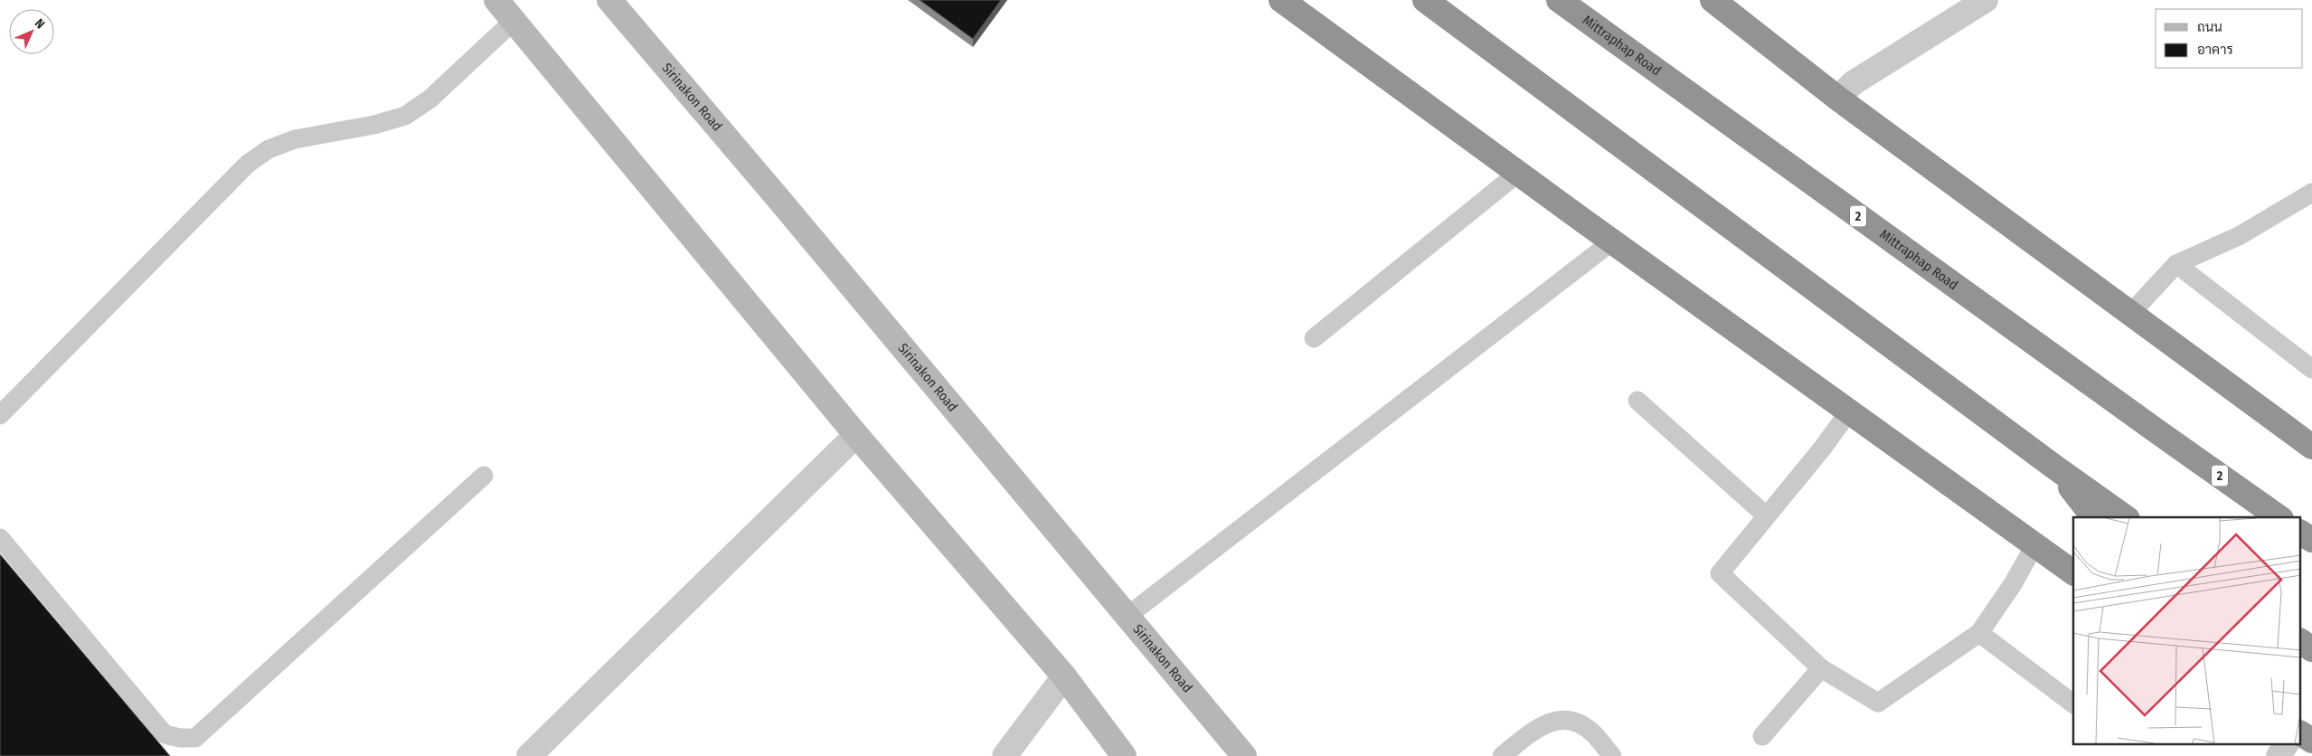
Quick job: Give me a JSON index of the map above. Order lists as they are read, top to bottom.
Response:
{
  "streets": {
    "highway": ["Mittraphap Road", "2"],
    "street": ["Sirinakon Road"]
  },
  "legend": ["ถนน", "อาคาร"],
  "north": "top right"
}
